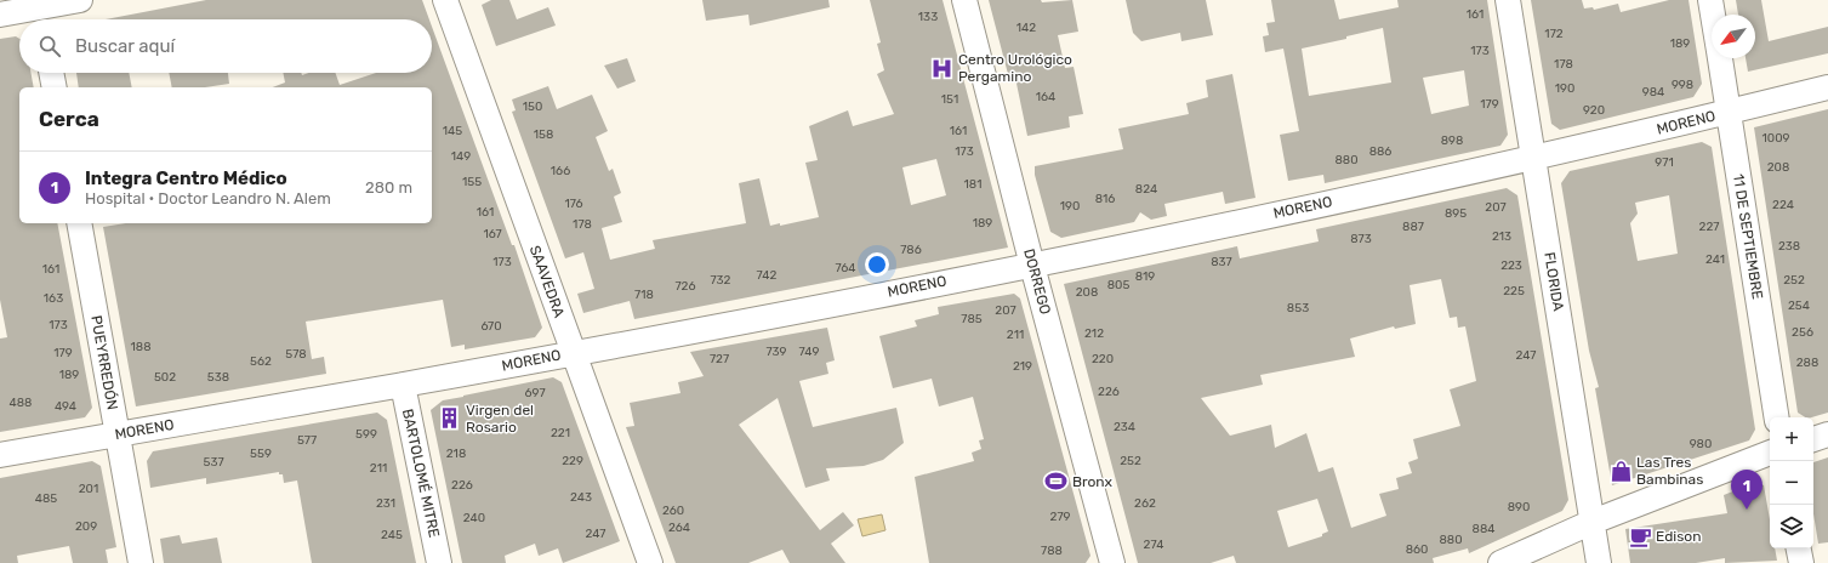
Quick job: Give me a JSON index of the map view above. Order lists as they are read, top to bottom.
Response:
{
  "streets": {
    "street": [
      "MORENO",
      "11 DE SEPTIEMBRE",
      "SAAVEDRA",
      "DORREGO",
      "FLORIDA",
      "PUEYRREDÓN",
      "BARTOLOMÉ MITRE"
    ]
  },
  "crossings": [
    ["MORENO", "11 DE SEPTIEMBRE"],
    ["MORENO", "SAAVEDRA"],
    ["MORENO", "DORREGO"],
    ["MORENO", "FLORIDA"],
    ["MORENO", "PUEYRREDÓN"],
    ["MORENO", "BARTOLOMÉ MITRE"]
  ],
  "places": {
    "hospital": ["Centro Urológico Pergamino"],
    "building": ["Virgen del Rosario"],
    "shop": ["Las Tres Bambinas"],
    "sports": ["Bronx"],
    "cafe": ["Edison"]
  },
  "house_numbers": [
    "161",
    "133",
    "142",
    "172",
    "189",
    "173",
    "178",
    "998",
    "190",
    "984",
    "164",
    "151",
    "179",
    "150",
    "920",
    "145",
    "161",
    "158",
    "1009",
    "898",
    "173",
    "886",
    "149",
    "880",
    "971",
    "208",
    "166",
    "155",
    "181",
    "824",
    "816",
    "176",
    "224",
    "190",
    "207",
    "161",
    "895",
    "189",
    "178",
    "887",
    "227",
    "167",
    "213",
    "873",
    "238",
    "786",
    "241",
    "173",
    "837",
    "223",
    "764",
    "161",
    "742",
    "819",
    "732",
    "252",
    "805",
    "726",
    "225",
    "208",
    "718",
    "163",
    "254",
    "853",
    "207",
    "785",
    "173",
    "670",
    "256",
    "212",
    "211",
    "188",
    "739",
    "749",
    "179",
    "578",
    "247",
    "727",
    "220",
    "562",
    "288",
    "219",
    "189",
    "502",
    "538",
    "226",
    "697",
    "488",
    "494",
    "234",
    "221",
    "599",
    "577",
    "980",
    "559",
    "218",
    "229",
    "252",
    "537",
    "211",
    "226",
    "201",
    "243",
    "485",
    "231",
    "262",
    "890",
    "260",
    "279",
    "240",
    "209",
    "264",
    "884",
    "247",
    "245",
    "880",
    "274",
    "860",
    "788"
  ],
  "north": "bottom left",
  "page": {
    "search": "Buscar aquí",
    "heading": "Cerca",
    "list": [
      {
        "mark": "1",
        "name": "Integra Centro Médico",
        "note": "Hospital · Doctor Leandro N. Alem",
        "value": "280 m"
      }
    ],
    "map_buttons": ["+", "−"],
    "pins": "1"
  }
}
